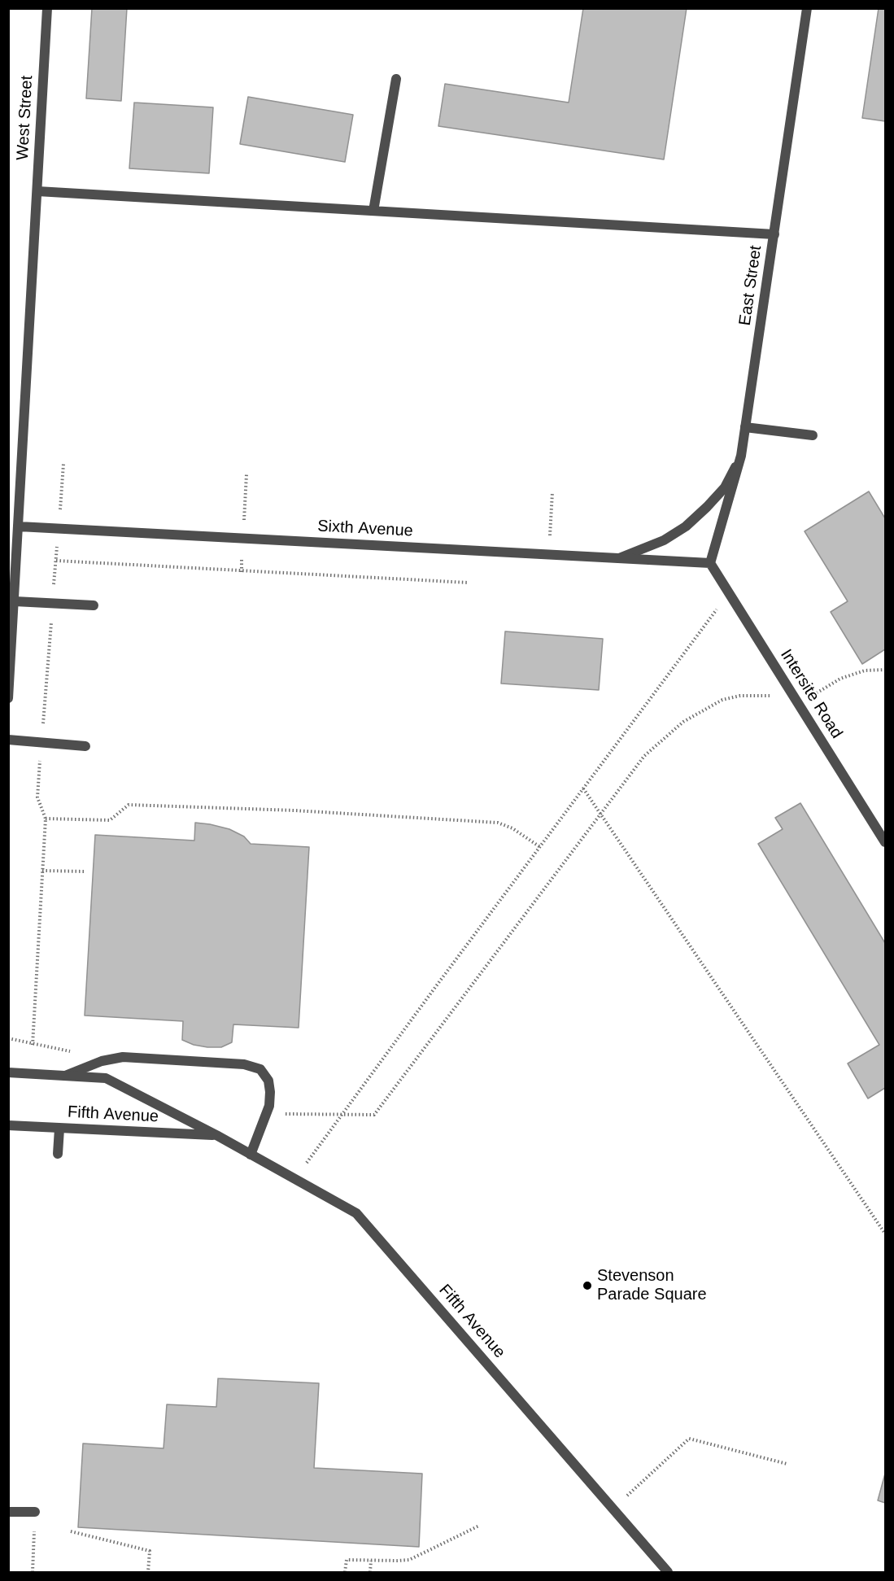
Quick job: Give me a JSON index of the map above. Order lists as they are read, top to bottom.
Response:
{
  "streets": {
    "street": [
      "West Street",
      "East Street",
      "Sixth Avenue",
      "Intersite Road",
      "Fifth Avenue"
    ]
  },
  "crossings": [
    ["West Street", "Sixth Avenue"],
    ["East Street", "Sixth Avenue"],
    ["East Street", "Intersite Road"],
    ["Sixth Avenue", "Intersite Road"]
  ],
  "places": ["Stevenson Parade Square"]
}
